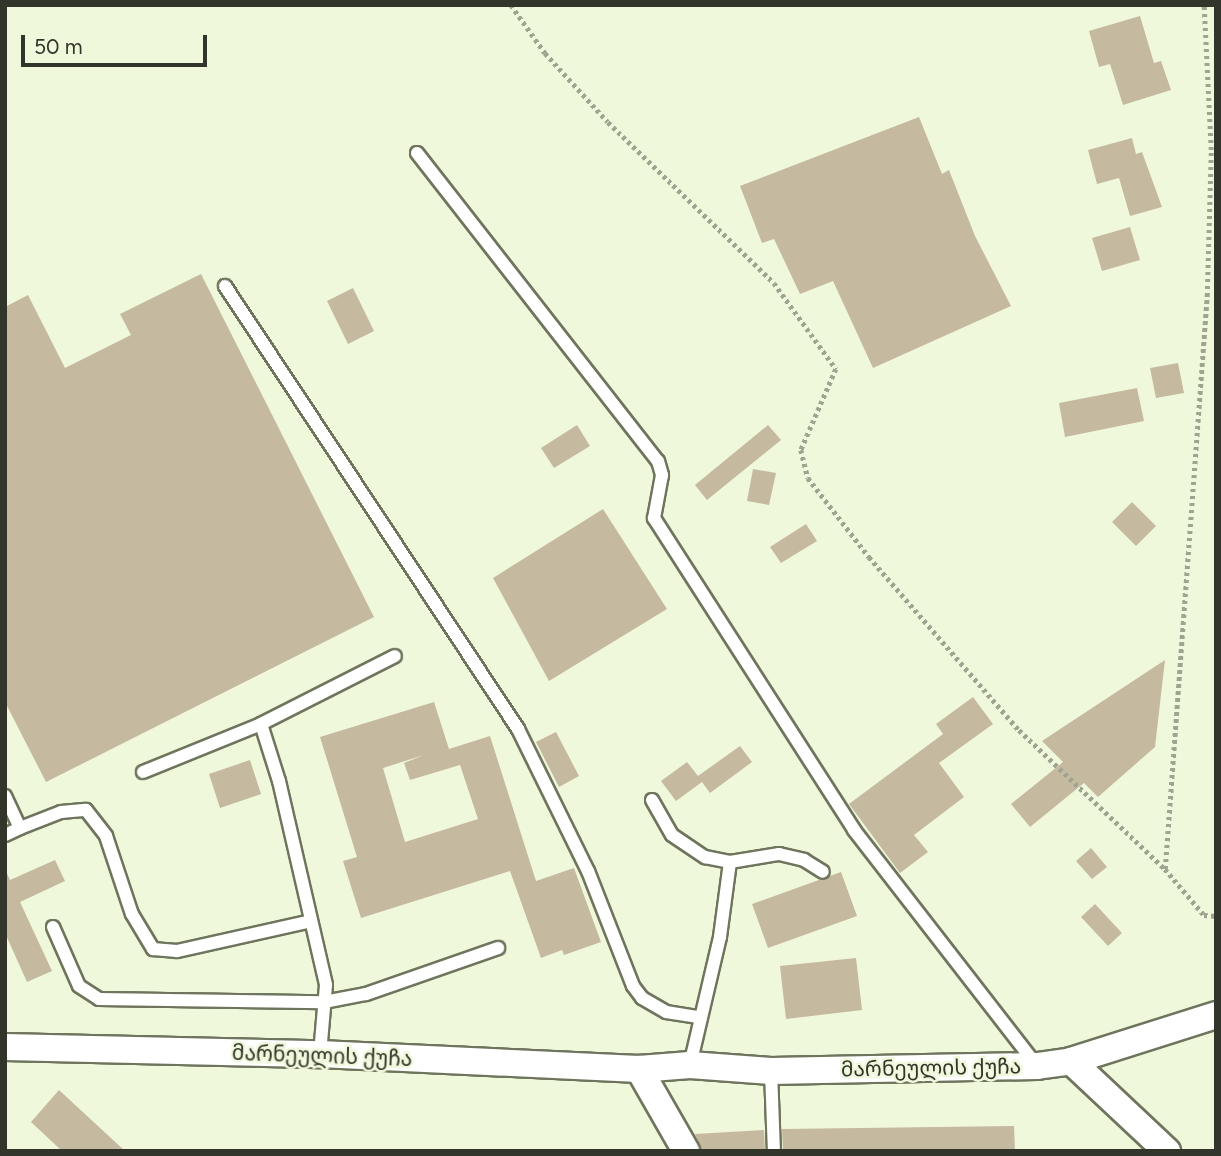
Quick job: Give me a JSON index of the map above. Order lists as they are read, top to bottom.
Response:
{
  "streets": {
    "street": ["მარნეულის ქუჩა"]
  },
  "scale_bar": "50 m"
}
